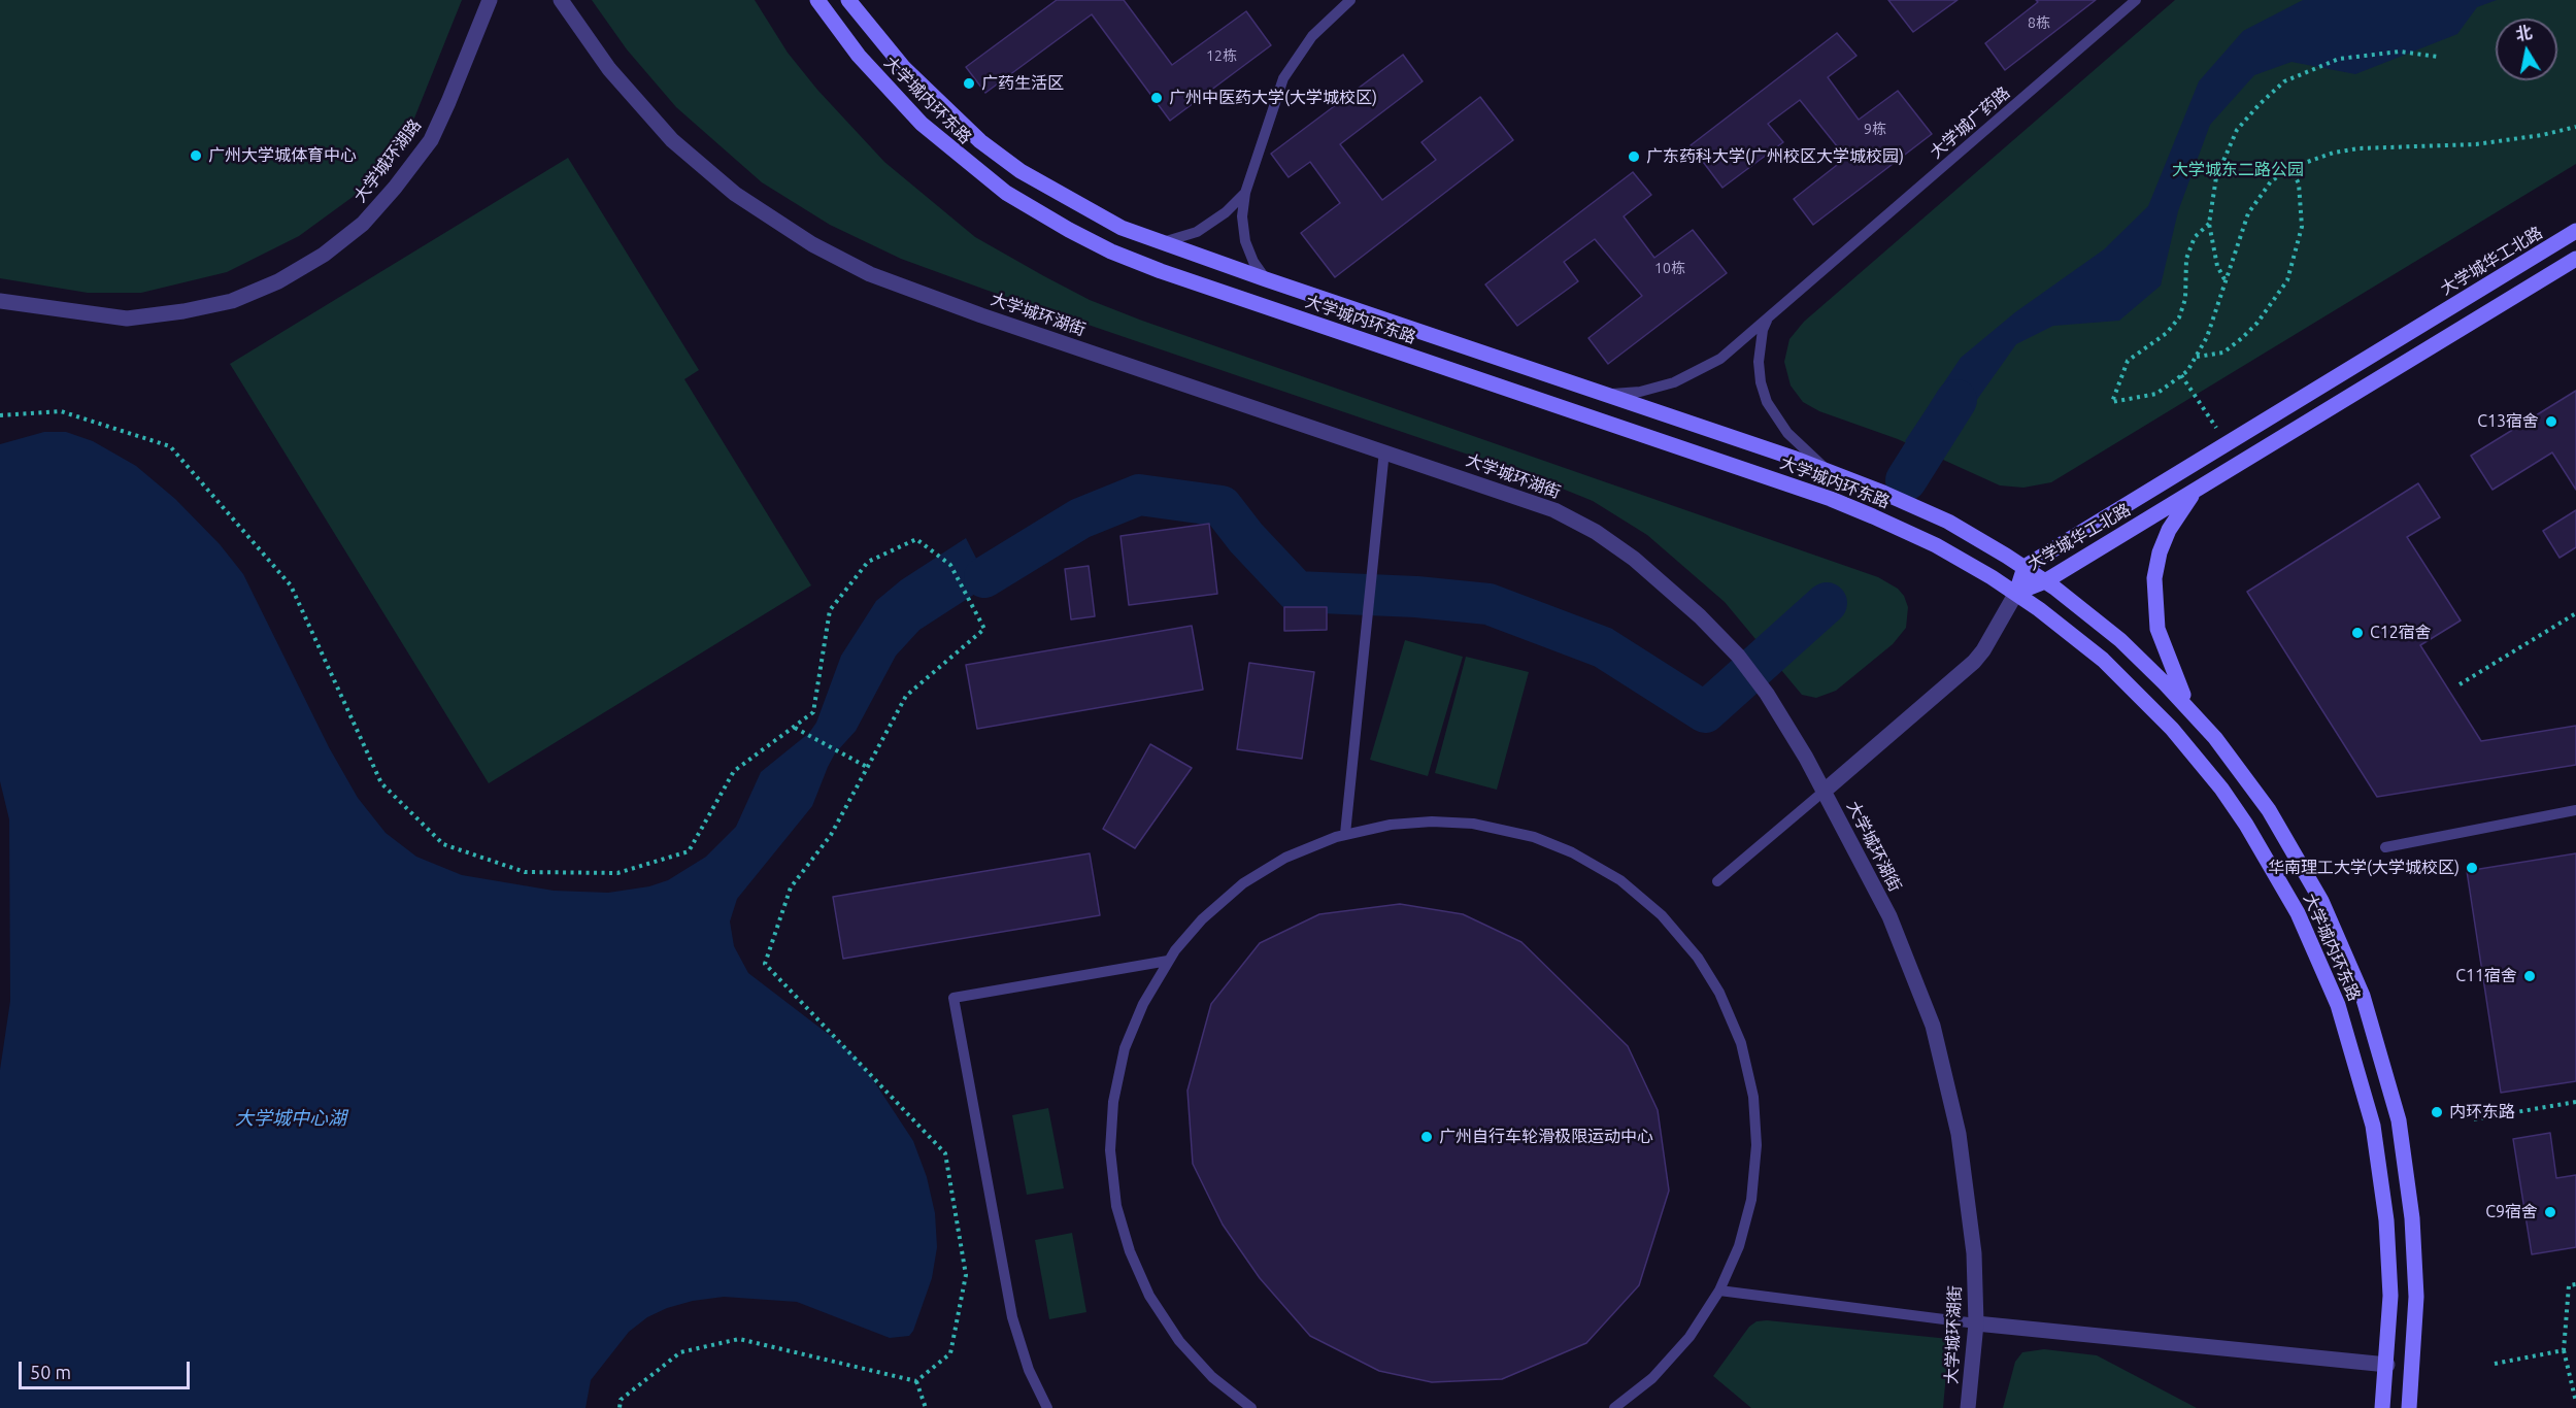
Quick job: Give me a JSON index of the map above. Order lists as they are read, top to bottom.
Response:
{
  "streets": {
    "main road": ["大学城内环东路", "大学城华工北路"],
    "street": ["大学城环湖路", "大学城环湖街"],
    "lane": ["大学城广药路"]
  },
  "crossings": [
    ["大学城内环东路", "大学城广药路"],
    ["大学城内环东路", "大学城华工北路"]
  ],
  "water": ["大学城中心湖"],
  "parks": ["大学城东二路公园"],
  "places": [
    "广药生活区",
    "广州中医药大学(大学城校区)",
    "广州大学城体育中心",
    "广东药科大学(广州校区大学城校园)",
    "C13宿舍",
    "C12宿舍",
    "华南理工大学(大学城校区)",
    "C11宿舍",
    "内环东路",
    "广州自行车轮滑极限运动中心",
    "C9宿舍"
  ],
  "house_numbers": [
    "8栋",
    "12栋",
    "9栋",
    "10栋"
  ],
  "scale_bar": "50 m",
  "north": "top"
}
